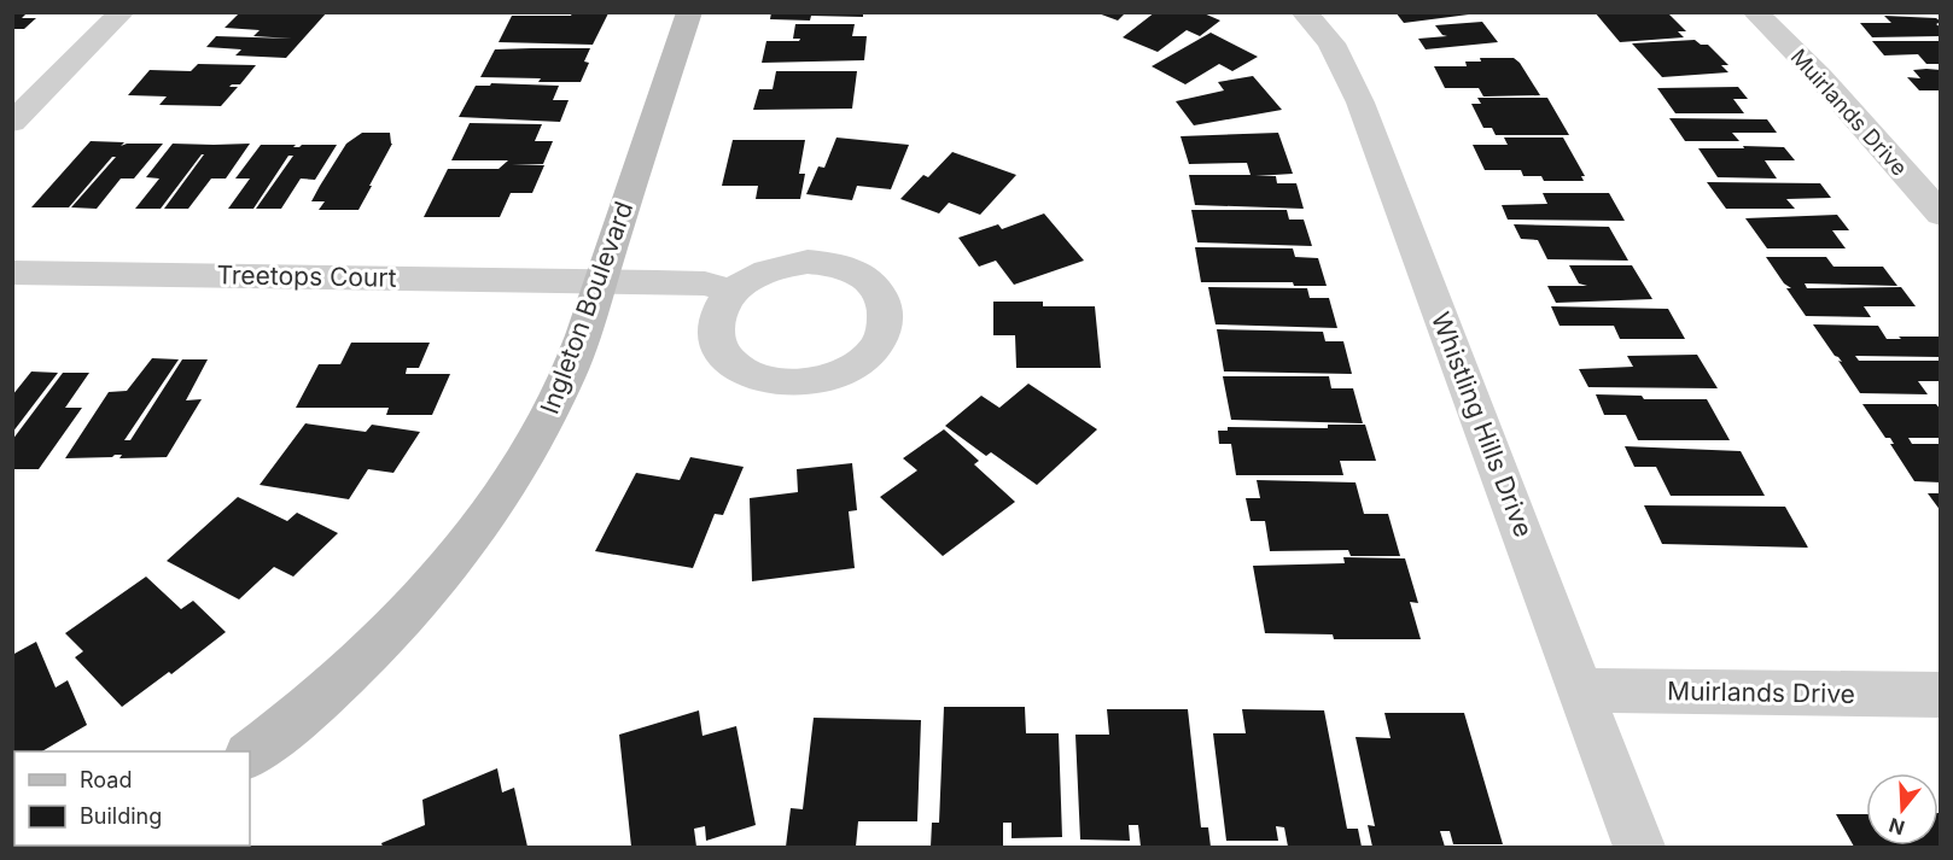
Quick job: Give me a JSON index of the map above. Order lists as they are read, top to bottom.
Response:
{
  "streets": {
    "street": [
      "Muirlands Drive",
      "Treetops Court",
      "Ingleton Boulevard",
      "Whistling Hills Drive"
    ]
  },
  "crossings": [
    ["Muirlands Drive", "Whistling Hills Drive"],
    ["Treetops Court", "Ingleton Boulevard"]
  ],
  "legend": ["Road", "Building"],
  "north": "bottom"
}
